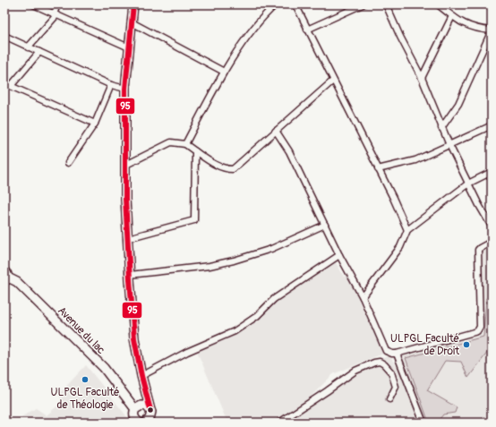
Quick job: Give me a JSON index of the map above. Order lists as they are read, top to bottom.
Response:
{
  "streets": {
    "street": ["Avenue du lac"]
  },
  "places": ["ULPGL Faculté de Droit", "ULPGL Faculté de Théologie"],
  "lines": ["transit line 95"]
}
